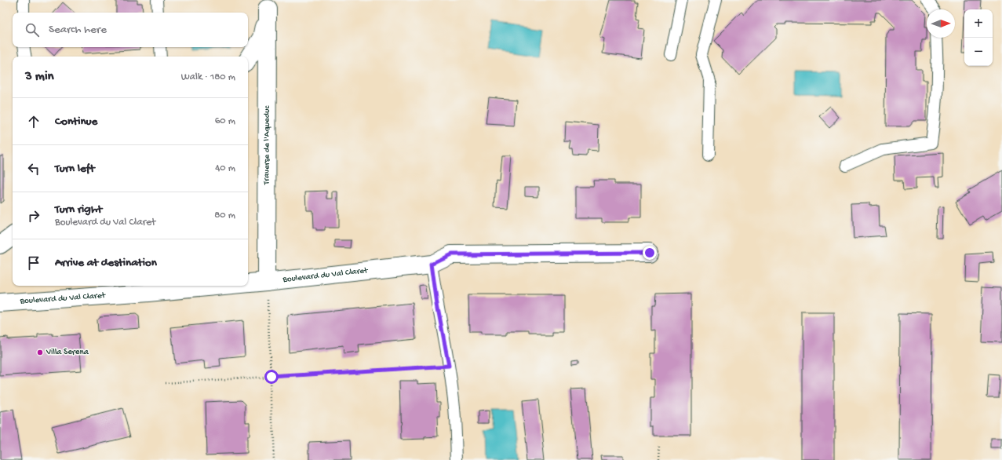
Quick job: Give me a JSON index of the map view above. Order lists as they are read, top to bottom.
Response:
{
  "streets": {
    "street": ["Traverse de l'Aqueduc", "Boulevard du Val Claret"]
  },
  "crossings": [
    ["Traverse de l'Aqueduc", "Boulevard du Val Claret"]
  ],
  "places": ["Villa Serena"],
  "north": "right",
  "page": {
    "map_buttons": ["+", "−"],
    "search": "Search here",
    "heading": ["3 min", "Walk · 180 m"],
    "list": [
      ["Continue", "60 m"],
      ["Turn left", "40 m"],
      ["Turn right", "Boulevard du Val Claret", "80 m"],
      "Arrive at destination"
    ]
  }
}
